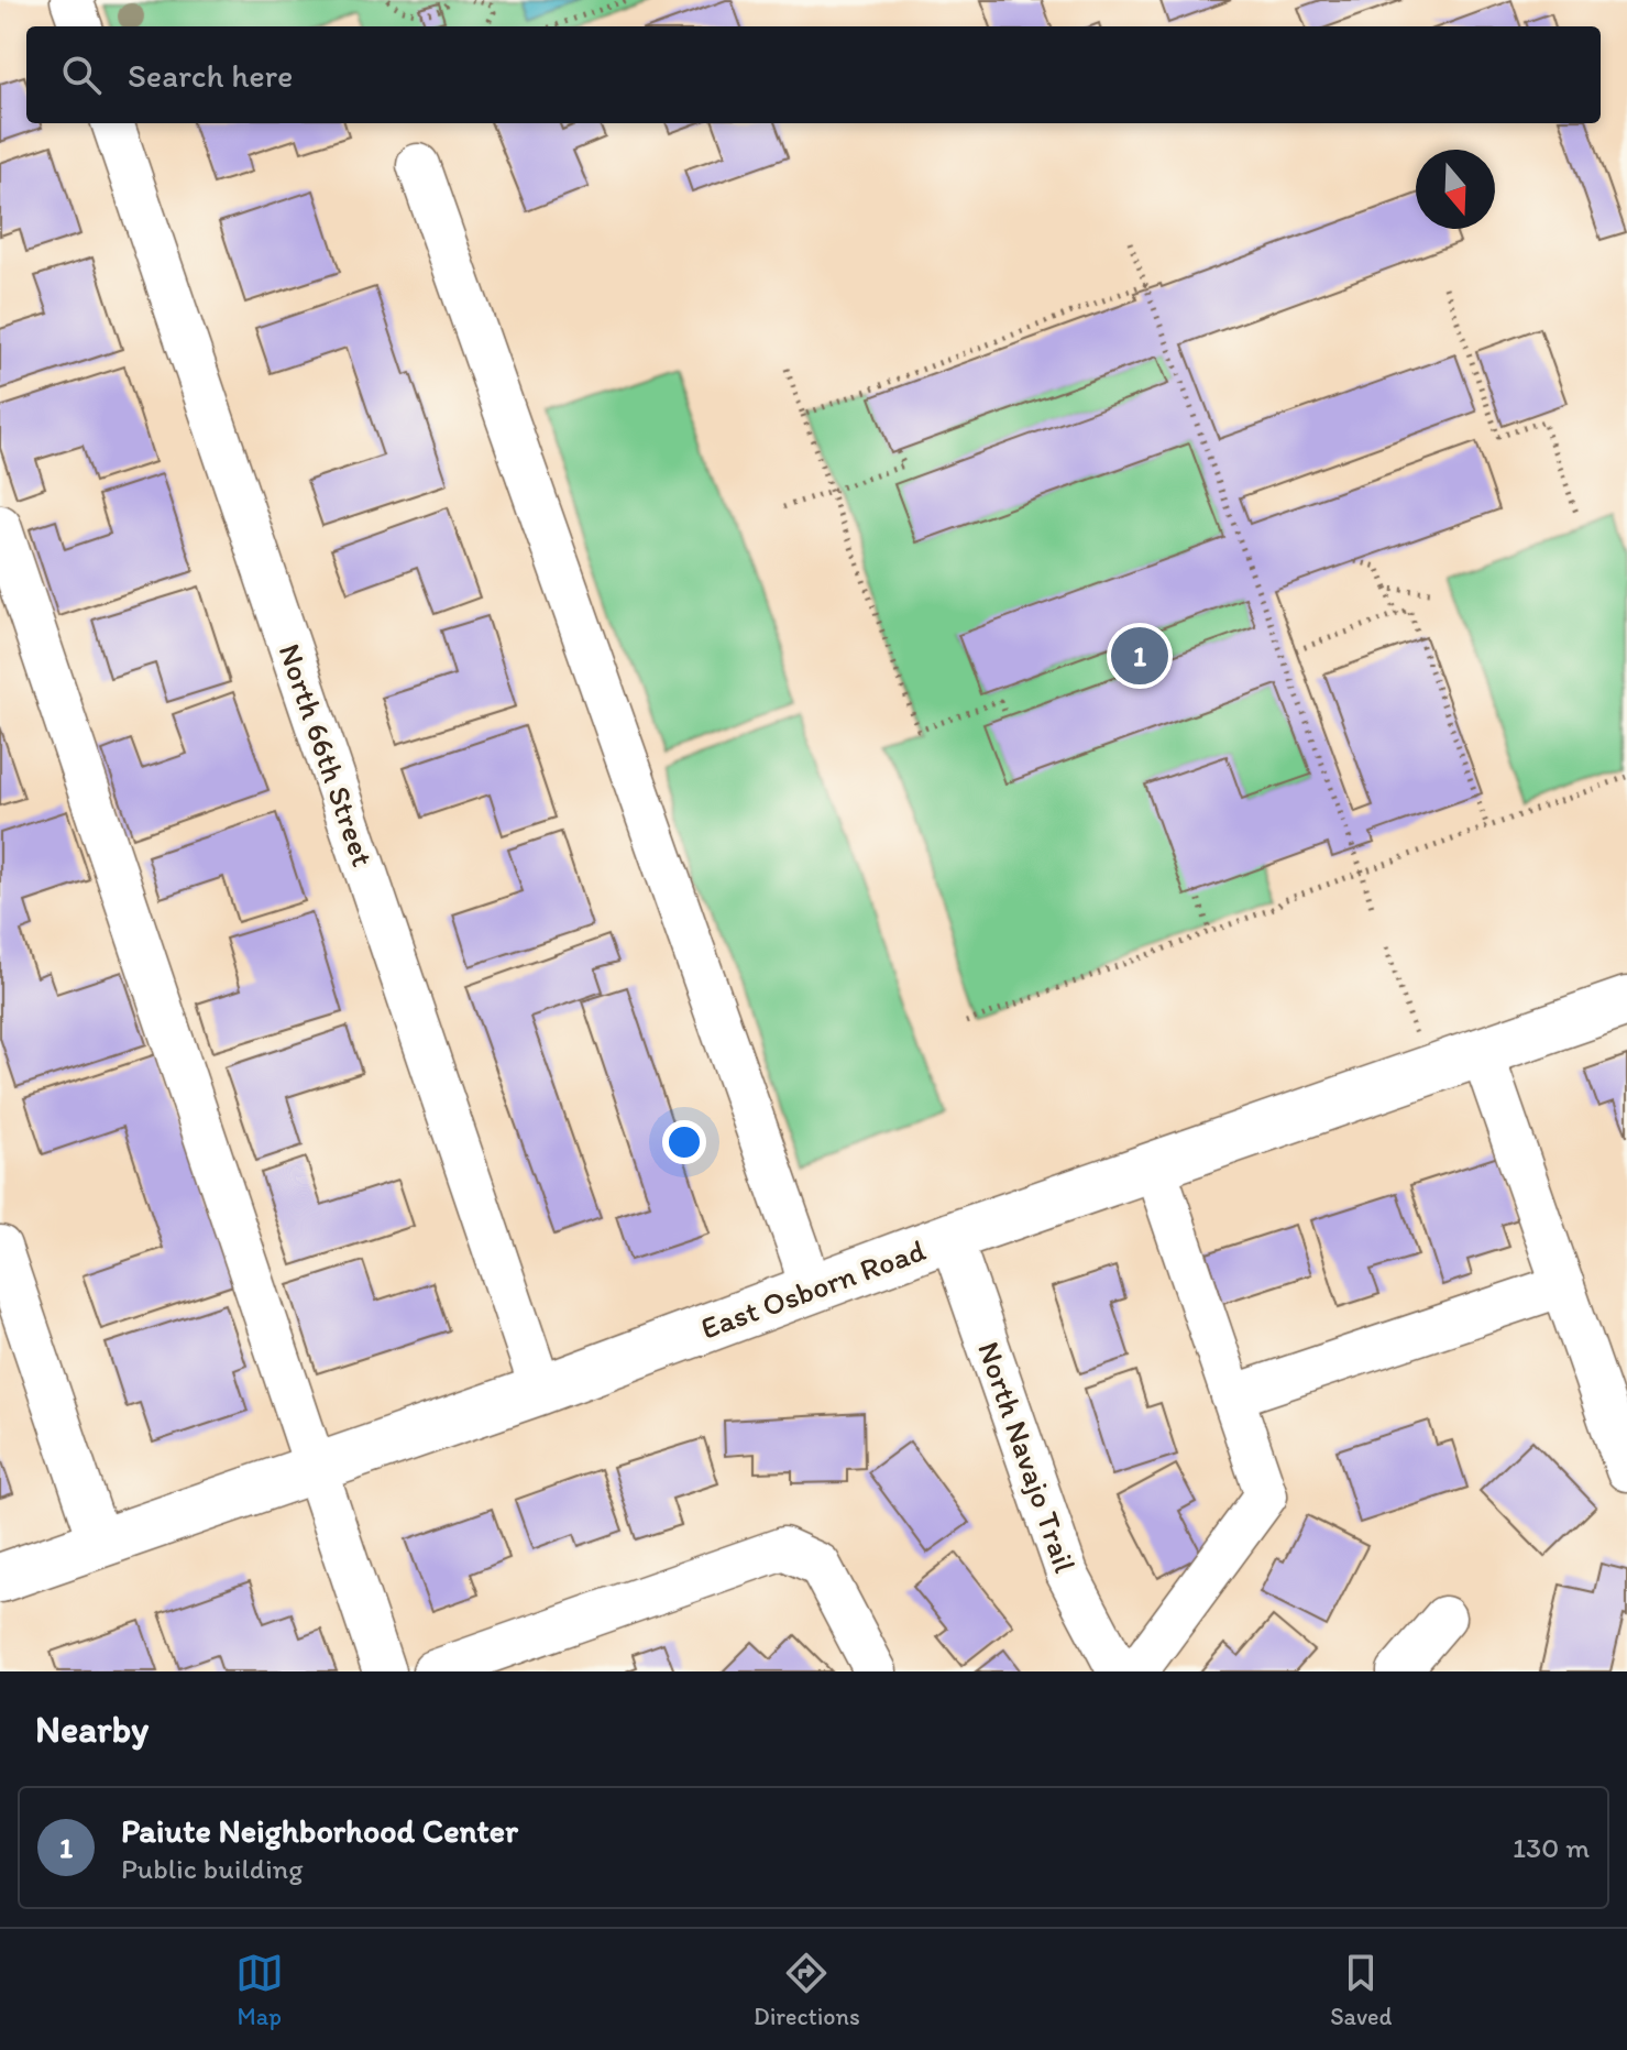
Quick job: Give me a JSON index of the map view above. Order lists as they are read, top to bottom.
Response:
{
  "streets": {
    "main road": ["East Osborn Road"],
    "street": ["North 66th Street", "North Navajo Trail"]
  },
  "crossings": [
    ["North 66th Street", "East Osborn Road"],
    ["East Osborn Road", "North Navajo Trail"]
  ],
  "north": "bottom",
  "page": {
    "search": "Search here",
    "pins": "1",
    "heading": "Nearby",
    "list": [
      {
        "mark": "1",
        "name": "Paiute Neighborhood Center",
        "note": "Public building",
        "value": "130 m"
      }
    ],
    "nav": ["Map", "Directions", "Saved"]
  }
}
